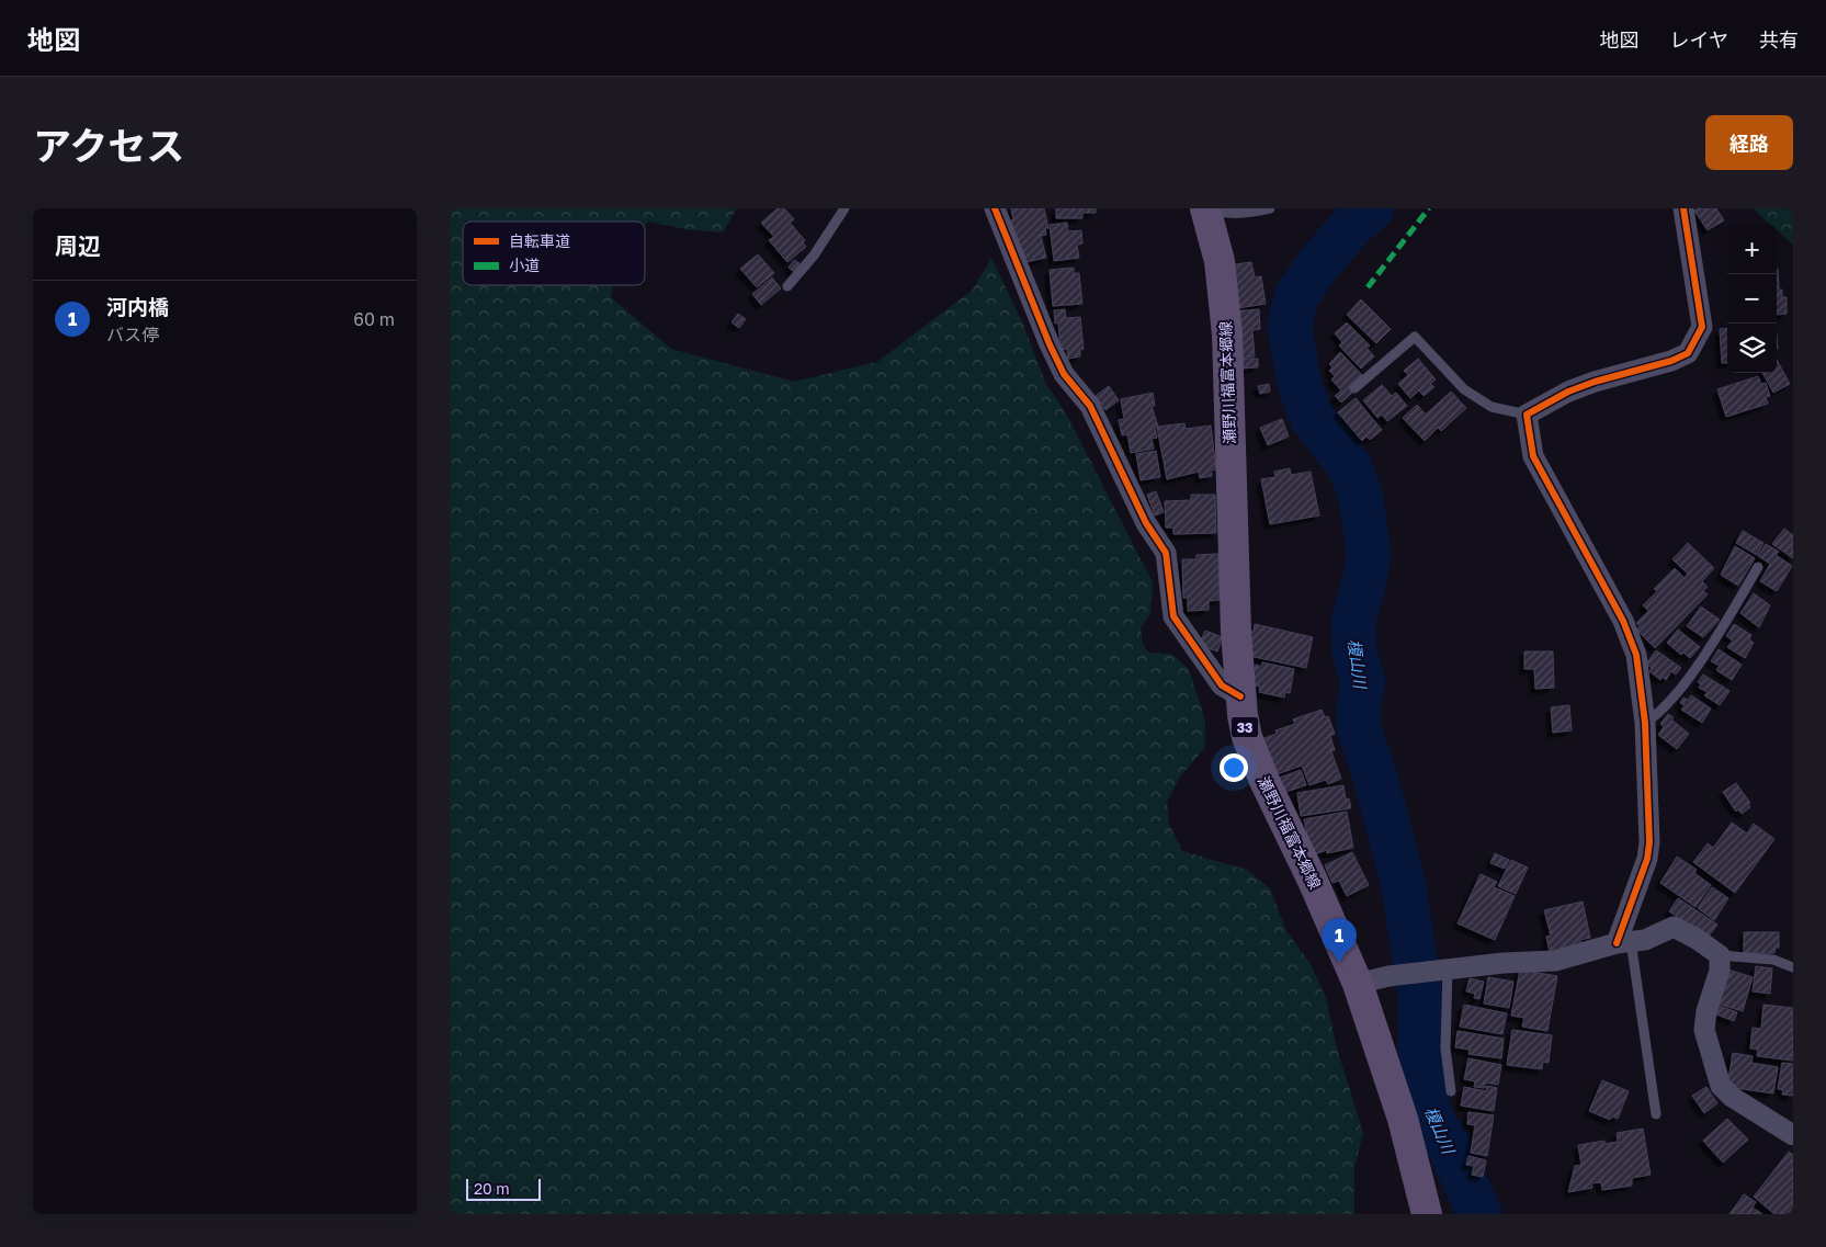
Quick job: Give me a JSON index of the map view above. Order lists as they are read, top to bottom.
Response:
{
  "streets": {
    "main road": ["瀬野川福富本郷線", "33"]
  },
  "water": ["榎山川"],
  "legend": ["自転車道", "小道"],
  "scale_bar": "20 m",
  "page": {
    "header": "地図",
    "nav": ["地図", "レイヤ", "共有"],
    "title": "アクセス",
    "buttons": "経路",
    "heading": "周辺",
    "map_buttons": ["+", "−"],
    "list": [
      {
        "mark": "1",
        "name": "河内橋",
        "note": "バス停",
        "value": "60 m"
      }
    ],
    "pins": "1",
    "scale": "20 m"
  }
}
